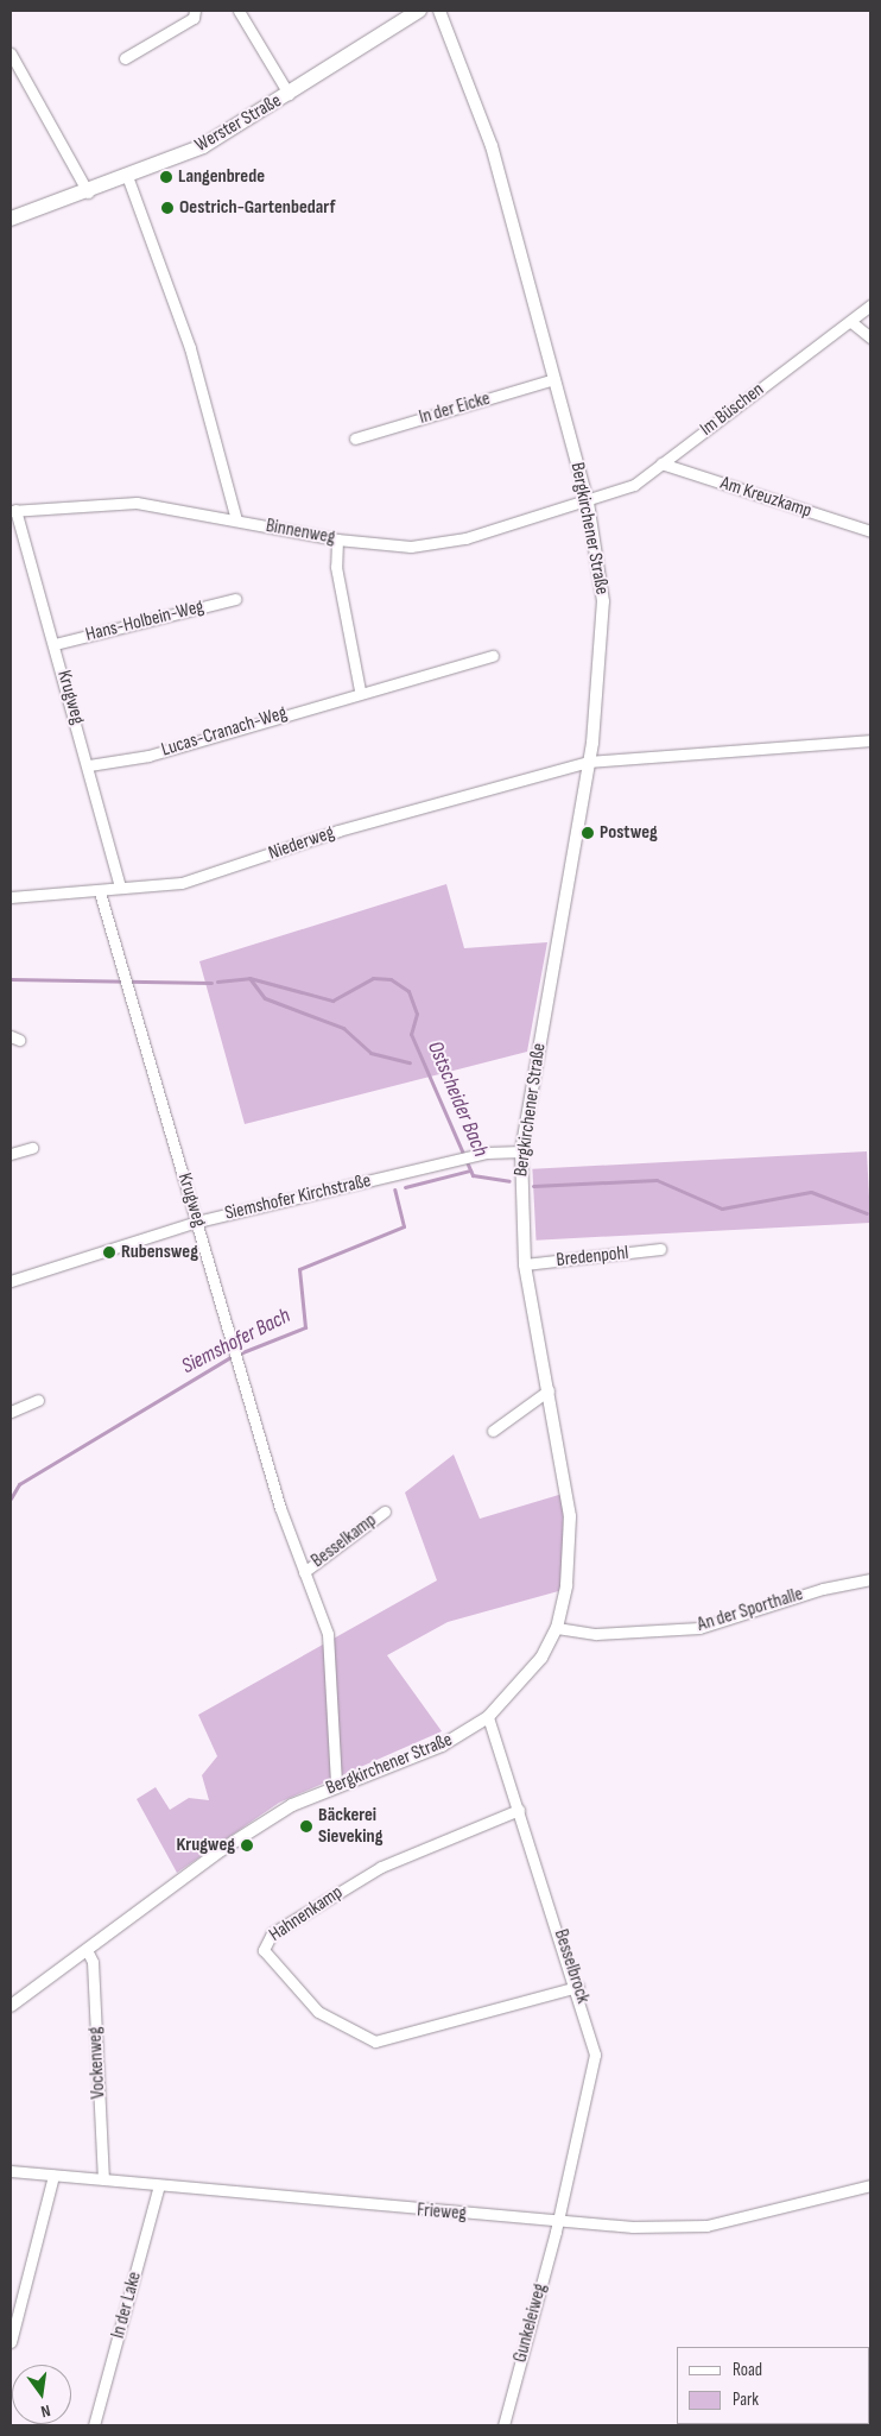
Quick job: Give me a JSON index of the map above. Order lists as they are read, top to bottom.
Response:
{
  "streets": {
    "main road": ["Werster Straße"],
    "street": [
      "In der Eicke",
      "Im Büschen",
      "Am Kreuzkamp",
      "Bergkirchener Straße",
      "Binnenweg",
      "Hans-Holbein-Weg",
      "Krugweg",
      "Lucas-Cranach-Weg",
      "Niederweg",
      "Siemshofer Kirchstraße",
      "Bredenpohl",
      "Besselkamp",
      "An der Sporthalle",
      "Hahnenkamp",
      "Besselbrock",
      "Vockenweg",
      "Frieweg",
      "In der Lake",
      "Gunkeleiweg"
    ]
  },
  "crossings": [
    ["In der Eicke", "Bergkirchener Straße"],
    ["Im Büschen", "Am Kreuzkamp"],
    ["Im Büschen", "Bergkirchener Straße"],
    ["Im Büschen", "Binnenweg"],
    ["Bergkirchener Straße", "Binnenweg"],
    ["Bergkirchener Straße", "Krugweg"],
    ["Bergkirchener Straße", "Niederweg"],
    ["Bergkirchener Straße", "Siemshofer Kirchstraße"],
    ["Bergkirchener Straße", "Bredenpohl"],
    ["Bergkirchener Straße", "An der Sporthalle"],
    ["Bergkirchener Straße", "Besselbrock"],
    ["Bergkirchener Straße", "Vockenweg"],
    ["Binnenweg", "Krugweg"],
    ["Hans-Holbein-Weg", "Krugweg"],
    ["Krugweg", "Lucas-Cranach-Weg"],
    ["Krugweg", "Niederweg"],
    ["Krugweg", "Siemshofer Kirchstraße"],
    ["Krugweg", "Besselkamp"],
    ["Hahnenkamp", "Besselbrock"],
    ["Besselbrock", "Frieweg"],
    ["Besselbrock", "Gunkeleiweg"],
    ["Vockenweg", "Frieweg"],
    ["Frieweg", "In der Lake"],
    ["Frieweg", "Gunkeleiweg"]
  ],
  "water": ["Ostscheider Bach", "Siemshofer Bach"],
  "places": [
    "Langenbrede",
    "Oestrich-Gartenbedarf",
    "Postweg",
    "Rubensweg",
    "Bäckerei Sieveking",
    "Krugweg"
  ],
  "legend": ["Road", "Park"],
  "north": "bottom"
}
